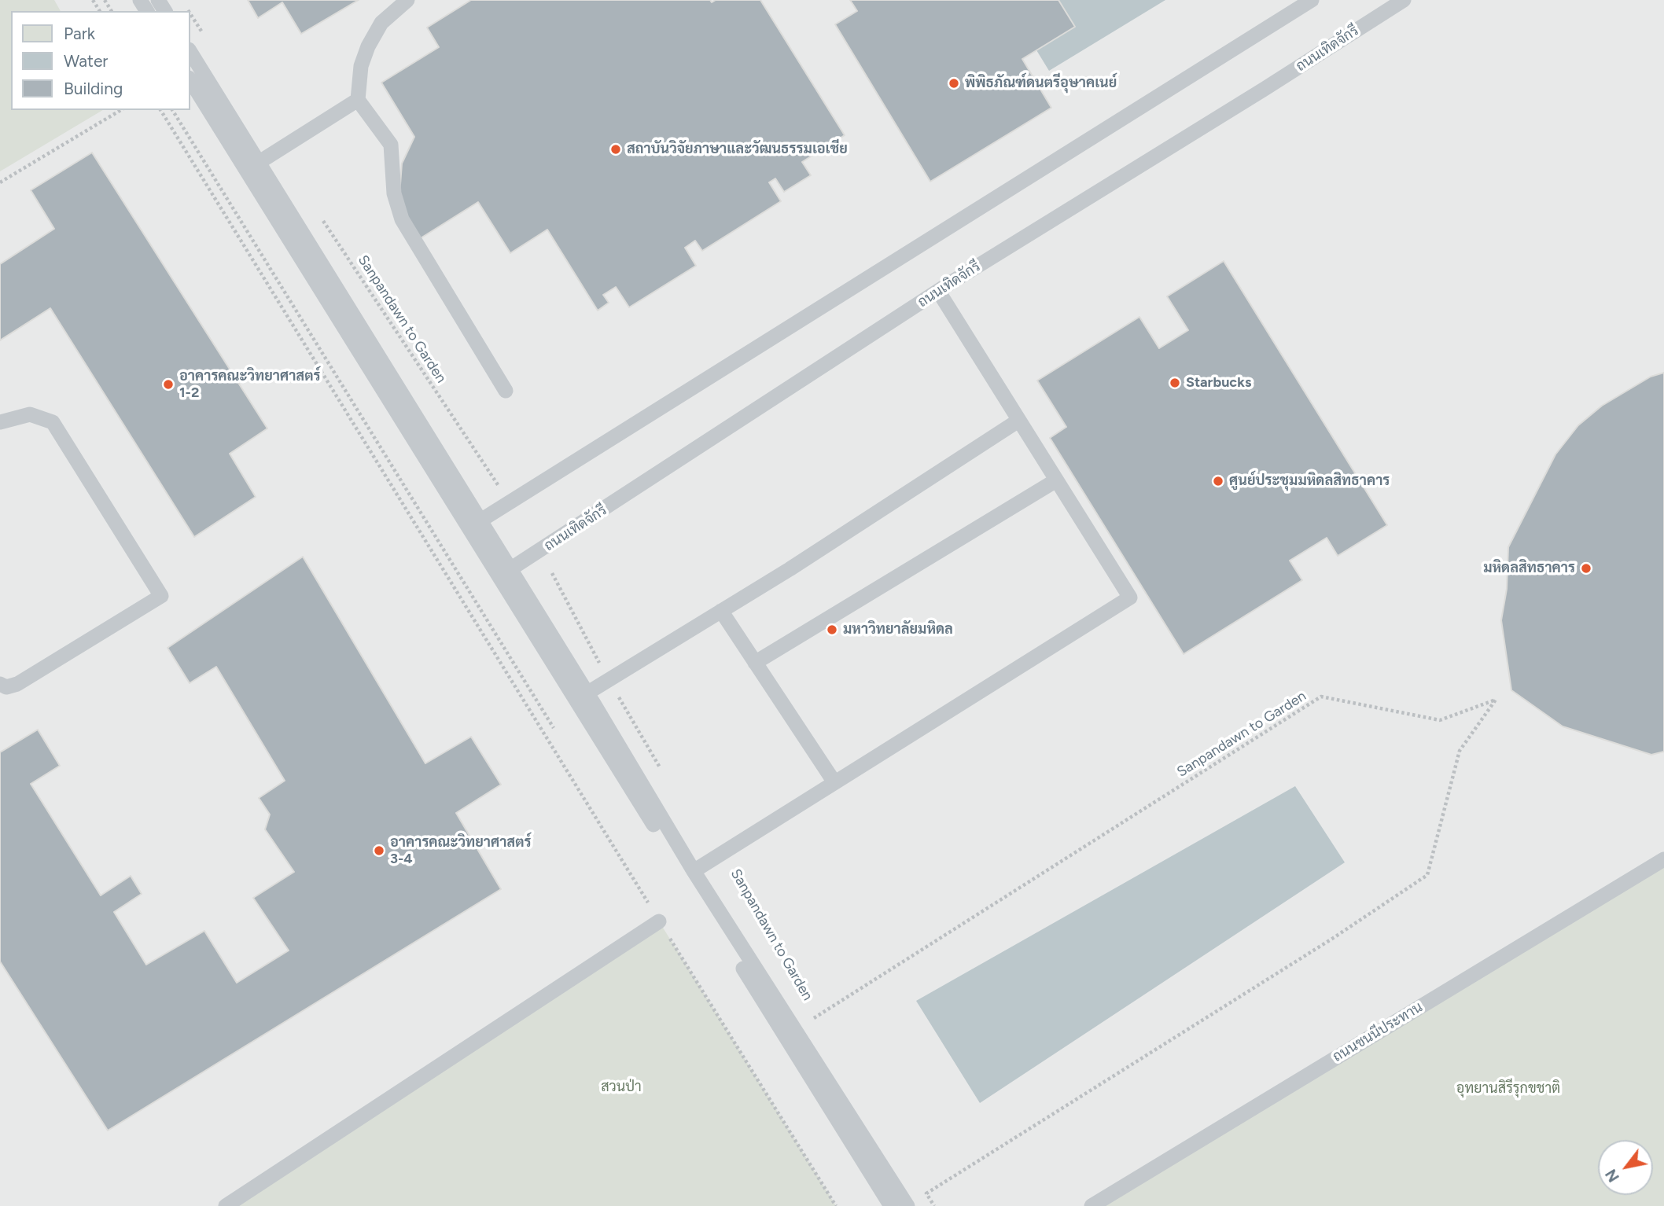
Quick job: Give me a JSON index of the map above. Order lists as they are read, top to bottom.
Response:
{
  "streets": {
    "lane": ["ถนนเทิดจักรี", "ถนนชนนีประทาน"],
    "path": ["Sanpandawn to Garden"]
  },
  "parks": ["สวนป่า", "อุทยานสิรีรุกขชาติ"],
  "places": [
    "พิพิธภัณฑ์ดนตรีอุษาคเนย์",
    "สถาบันวิจัยภาษาและวัฒนธรรมเอเชีย",
    "Starbucks",
    "อาคารคณะวิทยาศาสตร์ 1-2",
    "ศูนย์ประชุมมหิดลสิทธาคาร",
    "มหิดลสิทธาคาร",
    "มหาวิทยาลัยมหิดล",
    "อาคารคณะวิทยาศาสตร์ 3-4"
  ],
  "legend": ["Park", "Water", "Building"],
  "north": "bottom left"
}
